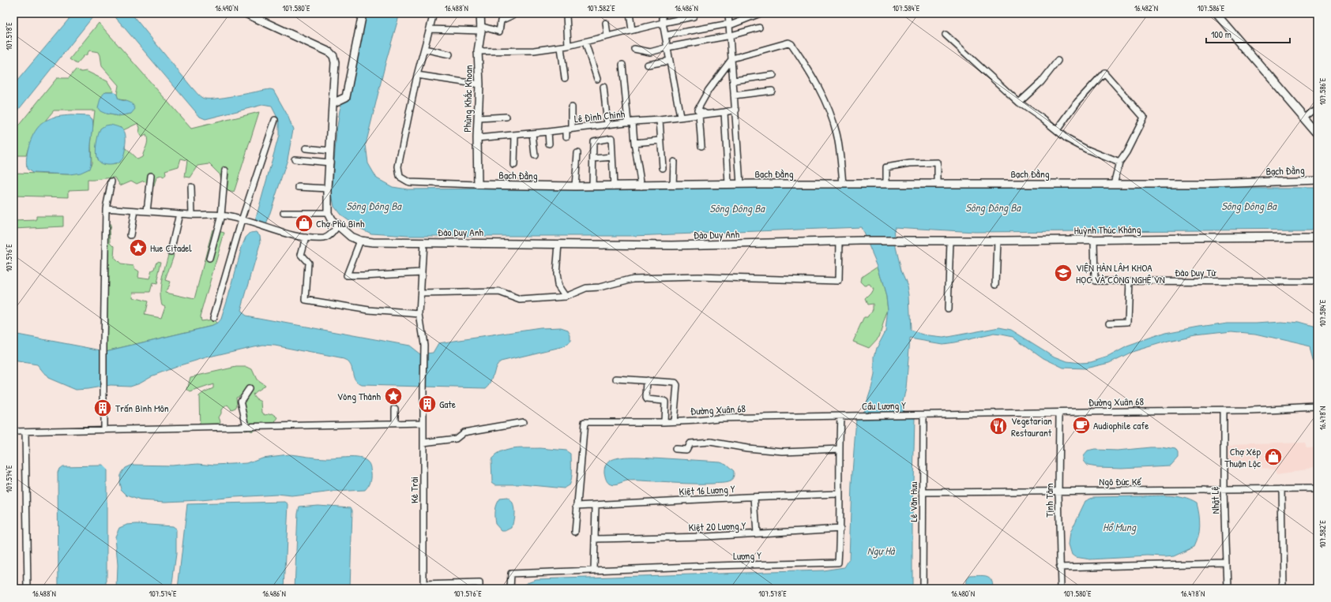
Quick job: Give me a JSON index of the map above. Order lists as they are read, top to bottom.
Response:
{
  "streets": {
    "street": [
      "Phùng Khắc Khoan",
      "Lê Đình Chinh",
      "Bạch Đằng",
      "Huỳnh Thúc Kháng",
      "Đào Duy Anh",
      "Đào Duy Từ",
      "Đường Xuân 68",
      "Cầu Lương Y",
      "Ngô Đức Kế",
      "Kẻ Trài",
      "Kiệt 16 Lương Y",
      "Tịnh Tâm",
      "Nhật Lệ",
      "Lê Văn Hưu",
      "Kiệt 20 Lương Y",
      "Lương Y"
    ]
  },
  "crossings": [
    ["Phùng Khắc Khoan", "Lê Đình Chinh"],
    ["Phùng Khắc Khoan", "Bạch Đằng"],
    ["Huỳnh Thúc Kháng", "Đào Duy Anh"],
    ["Huỳnh Thúc Kháng", "Đào Duy Từ"],
    ["Đường Xuân 68", "Cầu Lương Y"],
    ["Đường Xuân 68", "Kiệt 16 Lương Y"],
    ["Đường Xuân 68", "Tịnh Tâm"],
    ["Đường Xuân 68", "Nhật Lệ"],
    ["Đường Xuân 68", "Lê Văn Hưu"],
    ["Đường Xuân 68", "Lương Y"],
    ["Ngô Đức Kế", "Tịnh Tâm"],
    ["Ngô Đức Kế", "Nhật Lệ"],
    ["Ngô Đức Kế", "Lê Văn Hưu"],
    ["Kiệt 16 Lương Y", "Lương Y"],
    ["Kiệt 20 Lương Y", "Lương Y"]
  ],
  "water": ["Sông Đông Ba", "Hồ Mung", "Ngự Hà"],
  "places": {
    "shop": ["Chợ Phú Bình", "Chợ Xép Thuận Lộc"],
    "place": ["Hue Citadel", "Vòng Thành"],
    "school or university": ["VIỆN HÀN LÂM KHOA HỌC VÀ CÔNG NGHỆ VN"],
    "building": ["Gate", "Trấn Bình Môn"],
    "cafe": ["Audiophile cafe"],
    "restaurant": ["Vegetarian Restaurant"]
  },
  "scale_bar": "100 m",
  "coordinates": [
    "16.490°N",
    "107.580°E",
    "16.488°N",
    "107.582°E",
    "16.486°N",
    "107.584°E",
    "16.482°N",
    "107.586°E",
    "107.578°E",
    "107.576°E",
    "16.478°N",
    "107.574°E",
    "16.480°N"
  ]
}
